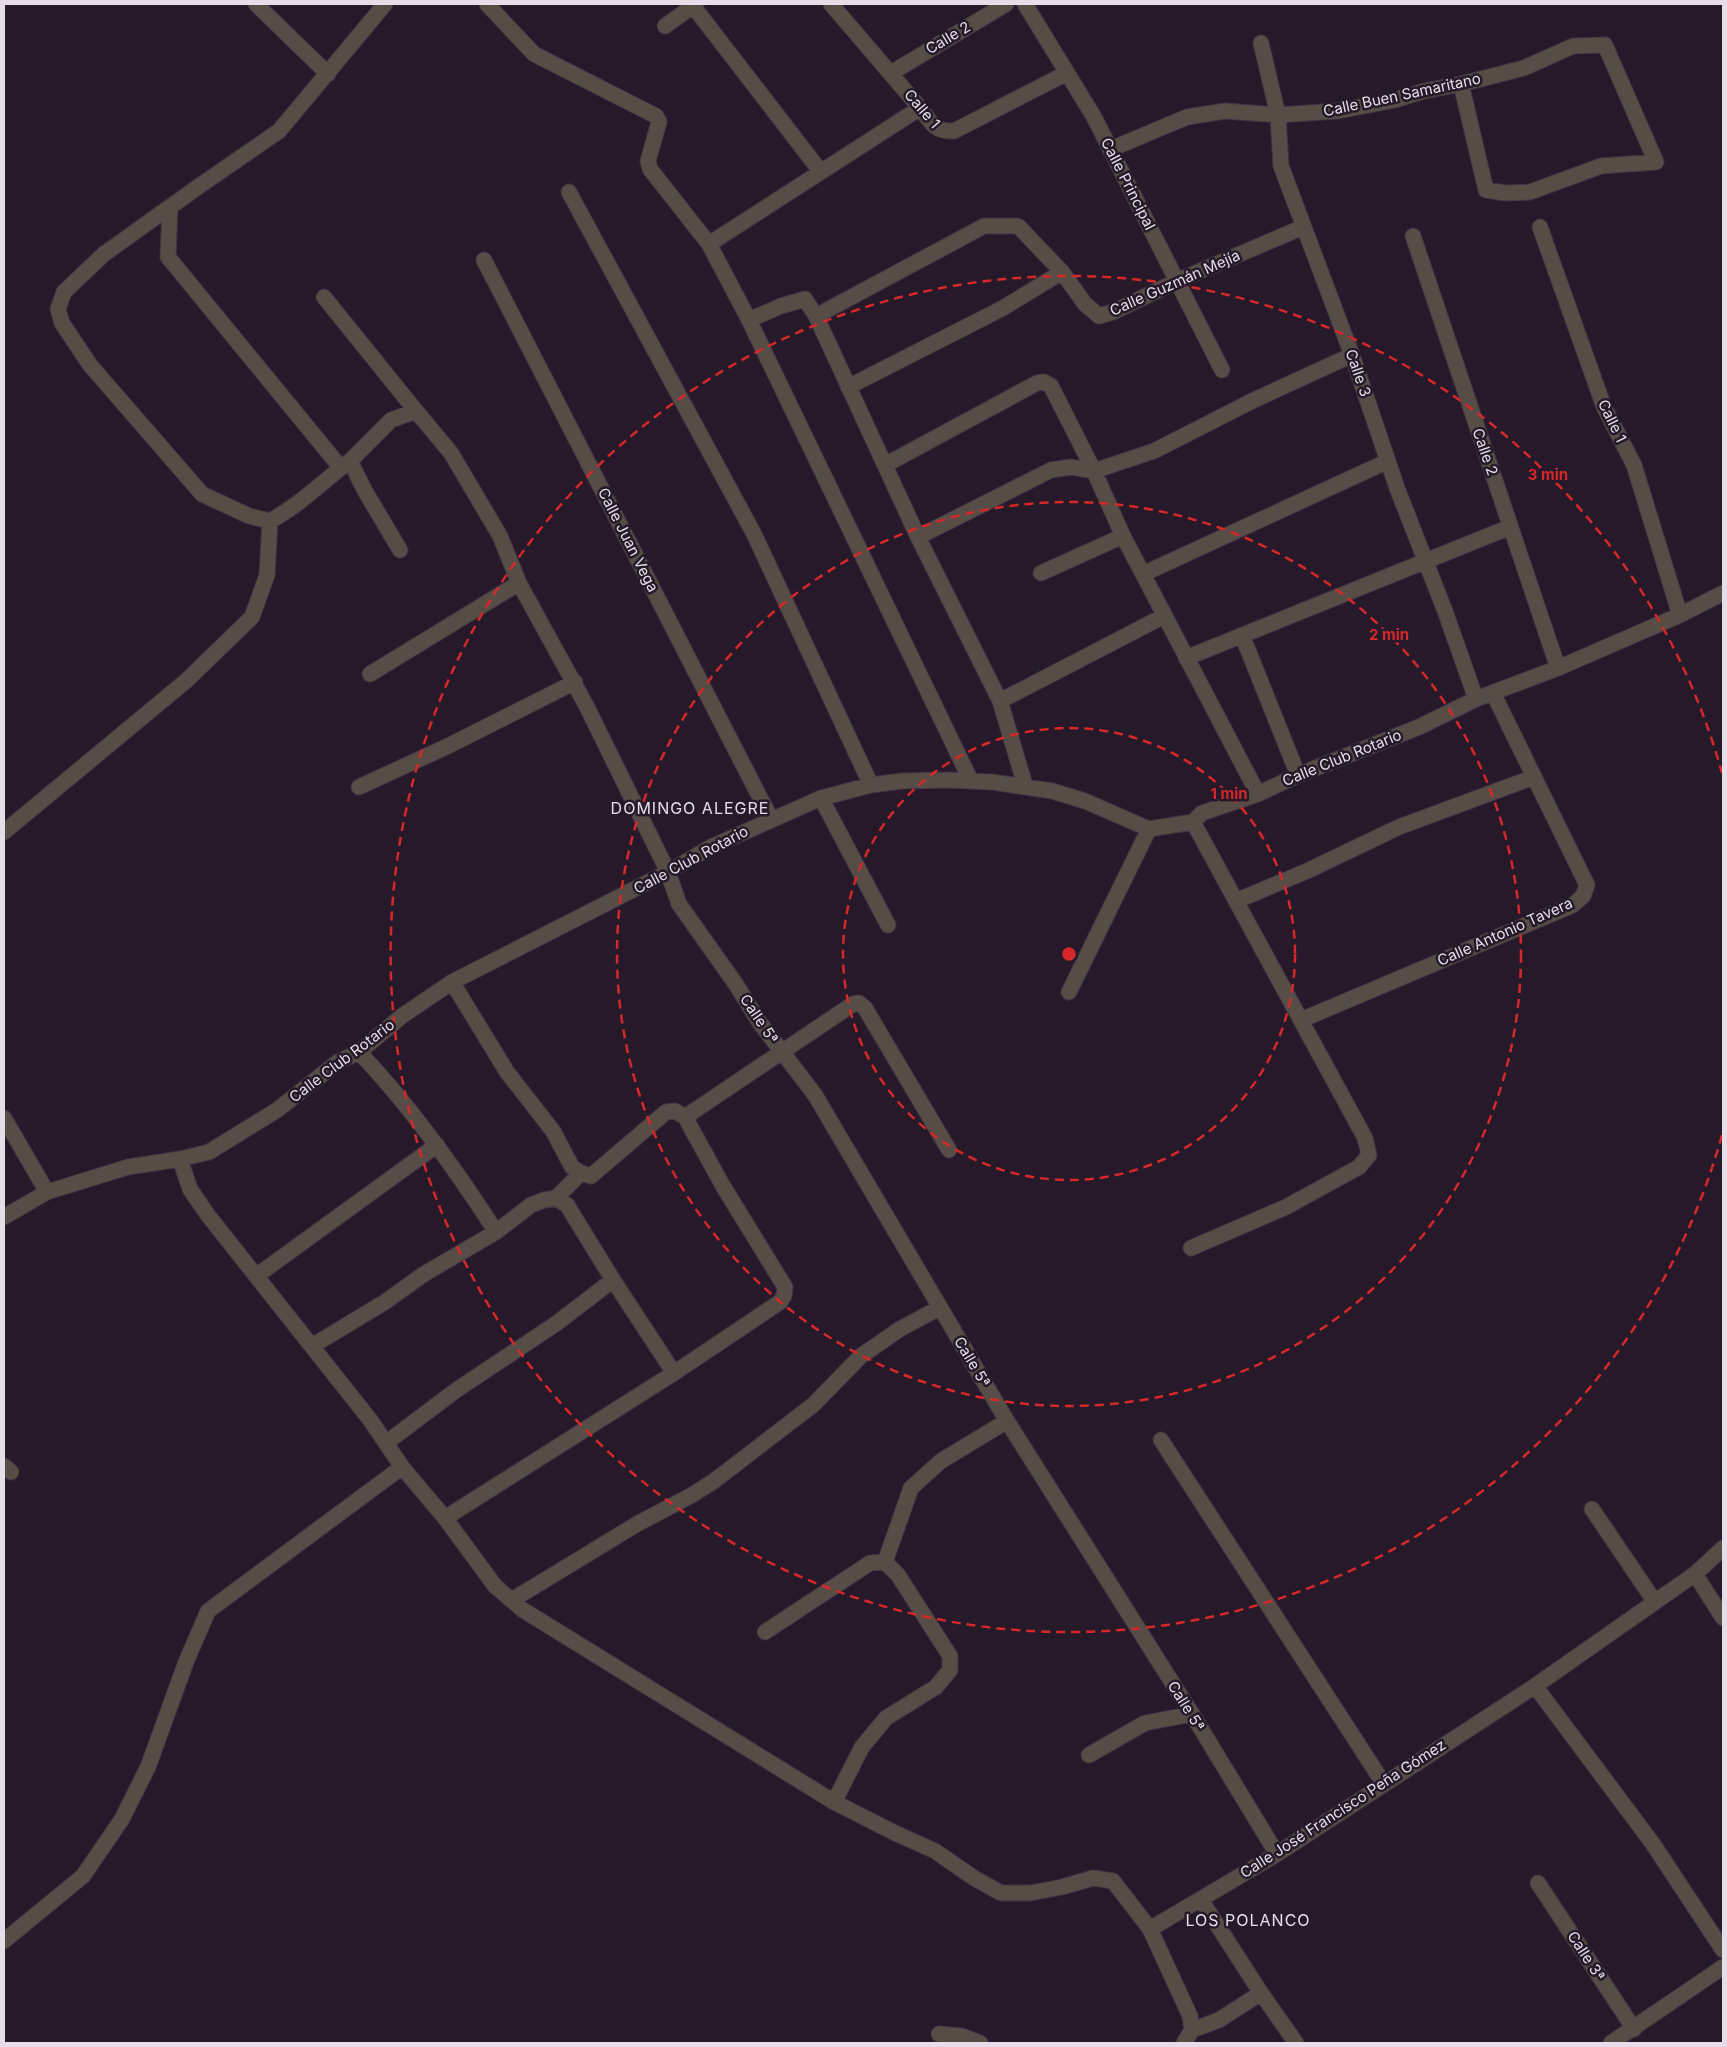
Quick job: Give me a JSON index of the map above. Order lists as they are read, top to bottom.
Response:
{
  "streets": {
    "street": [
      "Calle 2",
      "Calle Buen Samaritano",
      "Calle 1",
      "Calle Principal",
      "Calle Guzmán Mejía",
      "Calle 3",
      "Calle Juan Vega",
      "Calle Club Rotario",
      "Calle Antonio Tavera",
      "Calle 5ª",
      "Calle José Francisco Peña Gómez",
      "Calle 3ª"
    ]
  },
  "crossings": [
    ["Calle 2", "Calle 1"],
    ["Calle Buen Samaritano", "Calle Principal"],
    ["Calle Buen Samaritano", "Calle 3"],
    ["Calle 1", "Calle Principal"],
    ["Calle Principal", "Calle Guzmán Mejía"],
    ["Calle Guzmán Mejía", "Calle 3"],
    ["Calle 3", "Calle Club Rotario"],
    ["Calle Juan Vega", "Calle Club Rotario"],
    ["Calle Club Rotario", "Calle Antonio Tavera"],
    ["Calle Club Rotario", "Calle 5ª"],
    ["Calle 5ª", "Calle José Francisco Peña Gómez"]
  ],
  "districts": ["DOMINGO ALEGRE", "LOS POLANCO"],
  "rings": ["3 min", "2 min", "1 min"]
}
